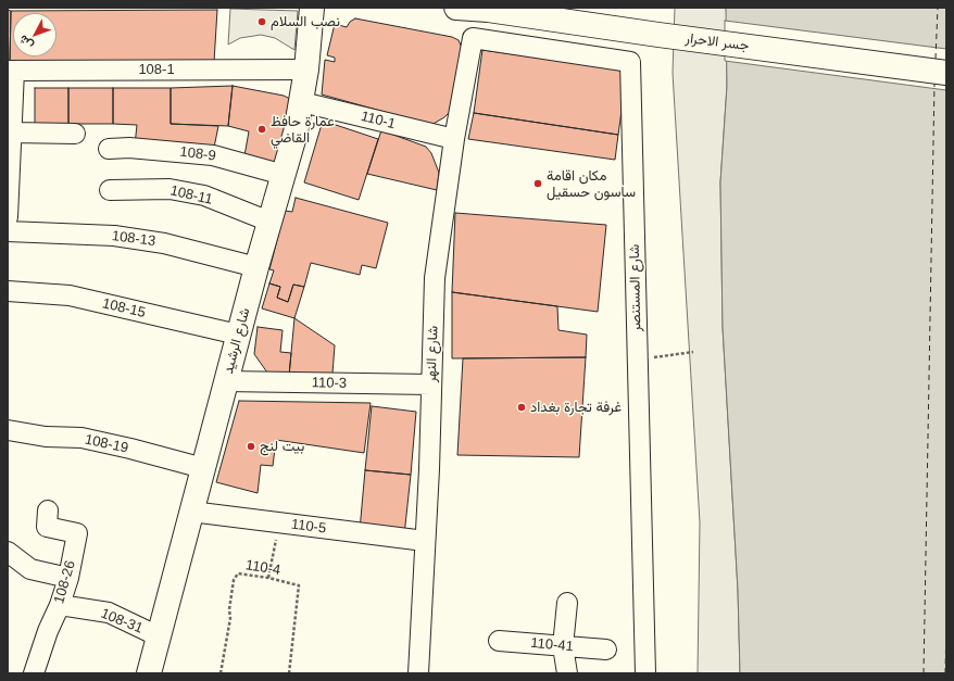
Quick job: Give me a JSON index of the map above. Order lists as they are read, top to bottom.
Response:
{
  "streets": {
    "main road": ["جسر الاحرار", "شارع الرشيد"],
    "street": [
      "108-1",
      "110-1",
      "108-9",
      "108-11",
      "108-13",
      "شارع المستنصر",
      "108-15",
      "شارع النهر",
      "110-3",
      "108-19",
      "110-5",
      "108-26",
      "108-31",
      "110-41"
    ],
    "path": ["110-4"]
  },
  "crossings": [
    ["108-1", "شارع الرشيد"],
    ["110-1", "شارع الرشيد"],
    ["110-1", "شارع النهر"],
    ["108-9", "شارع الرشيد"],
    ["108-11", "شارع الرشيد"],
    ["108-13", "شارع الرشيد"],
    ["شارع المستنصر", "شارع النهر"],
    ["108-15", "شارع الرشيد"],
    ["شارع الرشيد", "110-3"],
    ["شارع الرشيد", "108-19"],
    ["شارع الرشيد", "110-5"],
    ["شارع الرشيد", "108-31"],
    ["شارع النهر", "110-3"],
    ["شارع النهر", "110-5"],
    ["108-26", "108-31"]
  ],
  "places": [
    "نصب السلام",
    "عمارة حافظ القاضي",
    "مكان اقامة ساسون حسقيل",
    "غرفة تجارة بغداد",
    "بيت لنج"
  ],
  "north": "bottom left"
}
